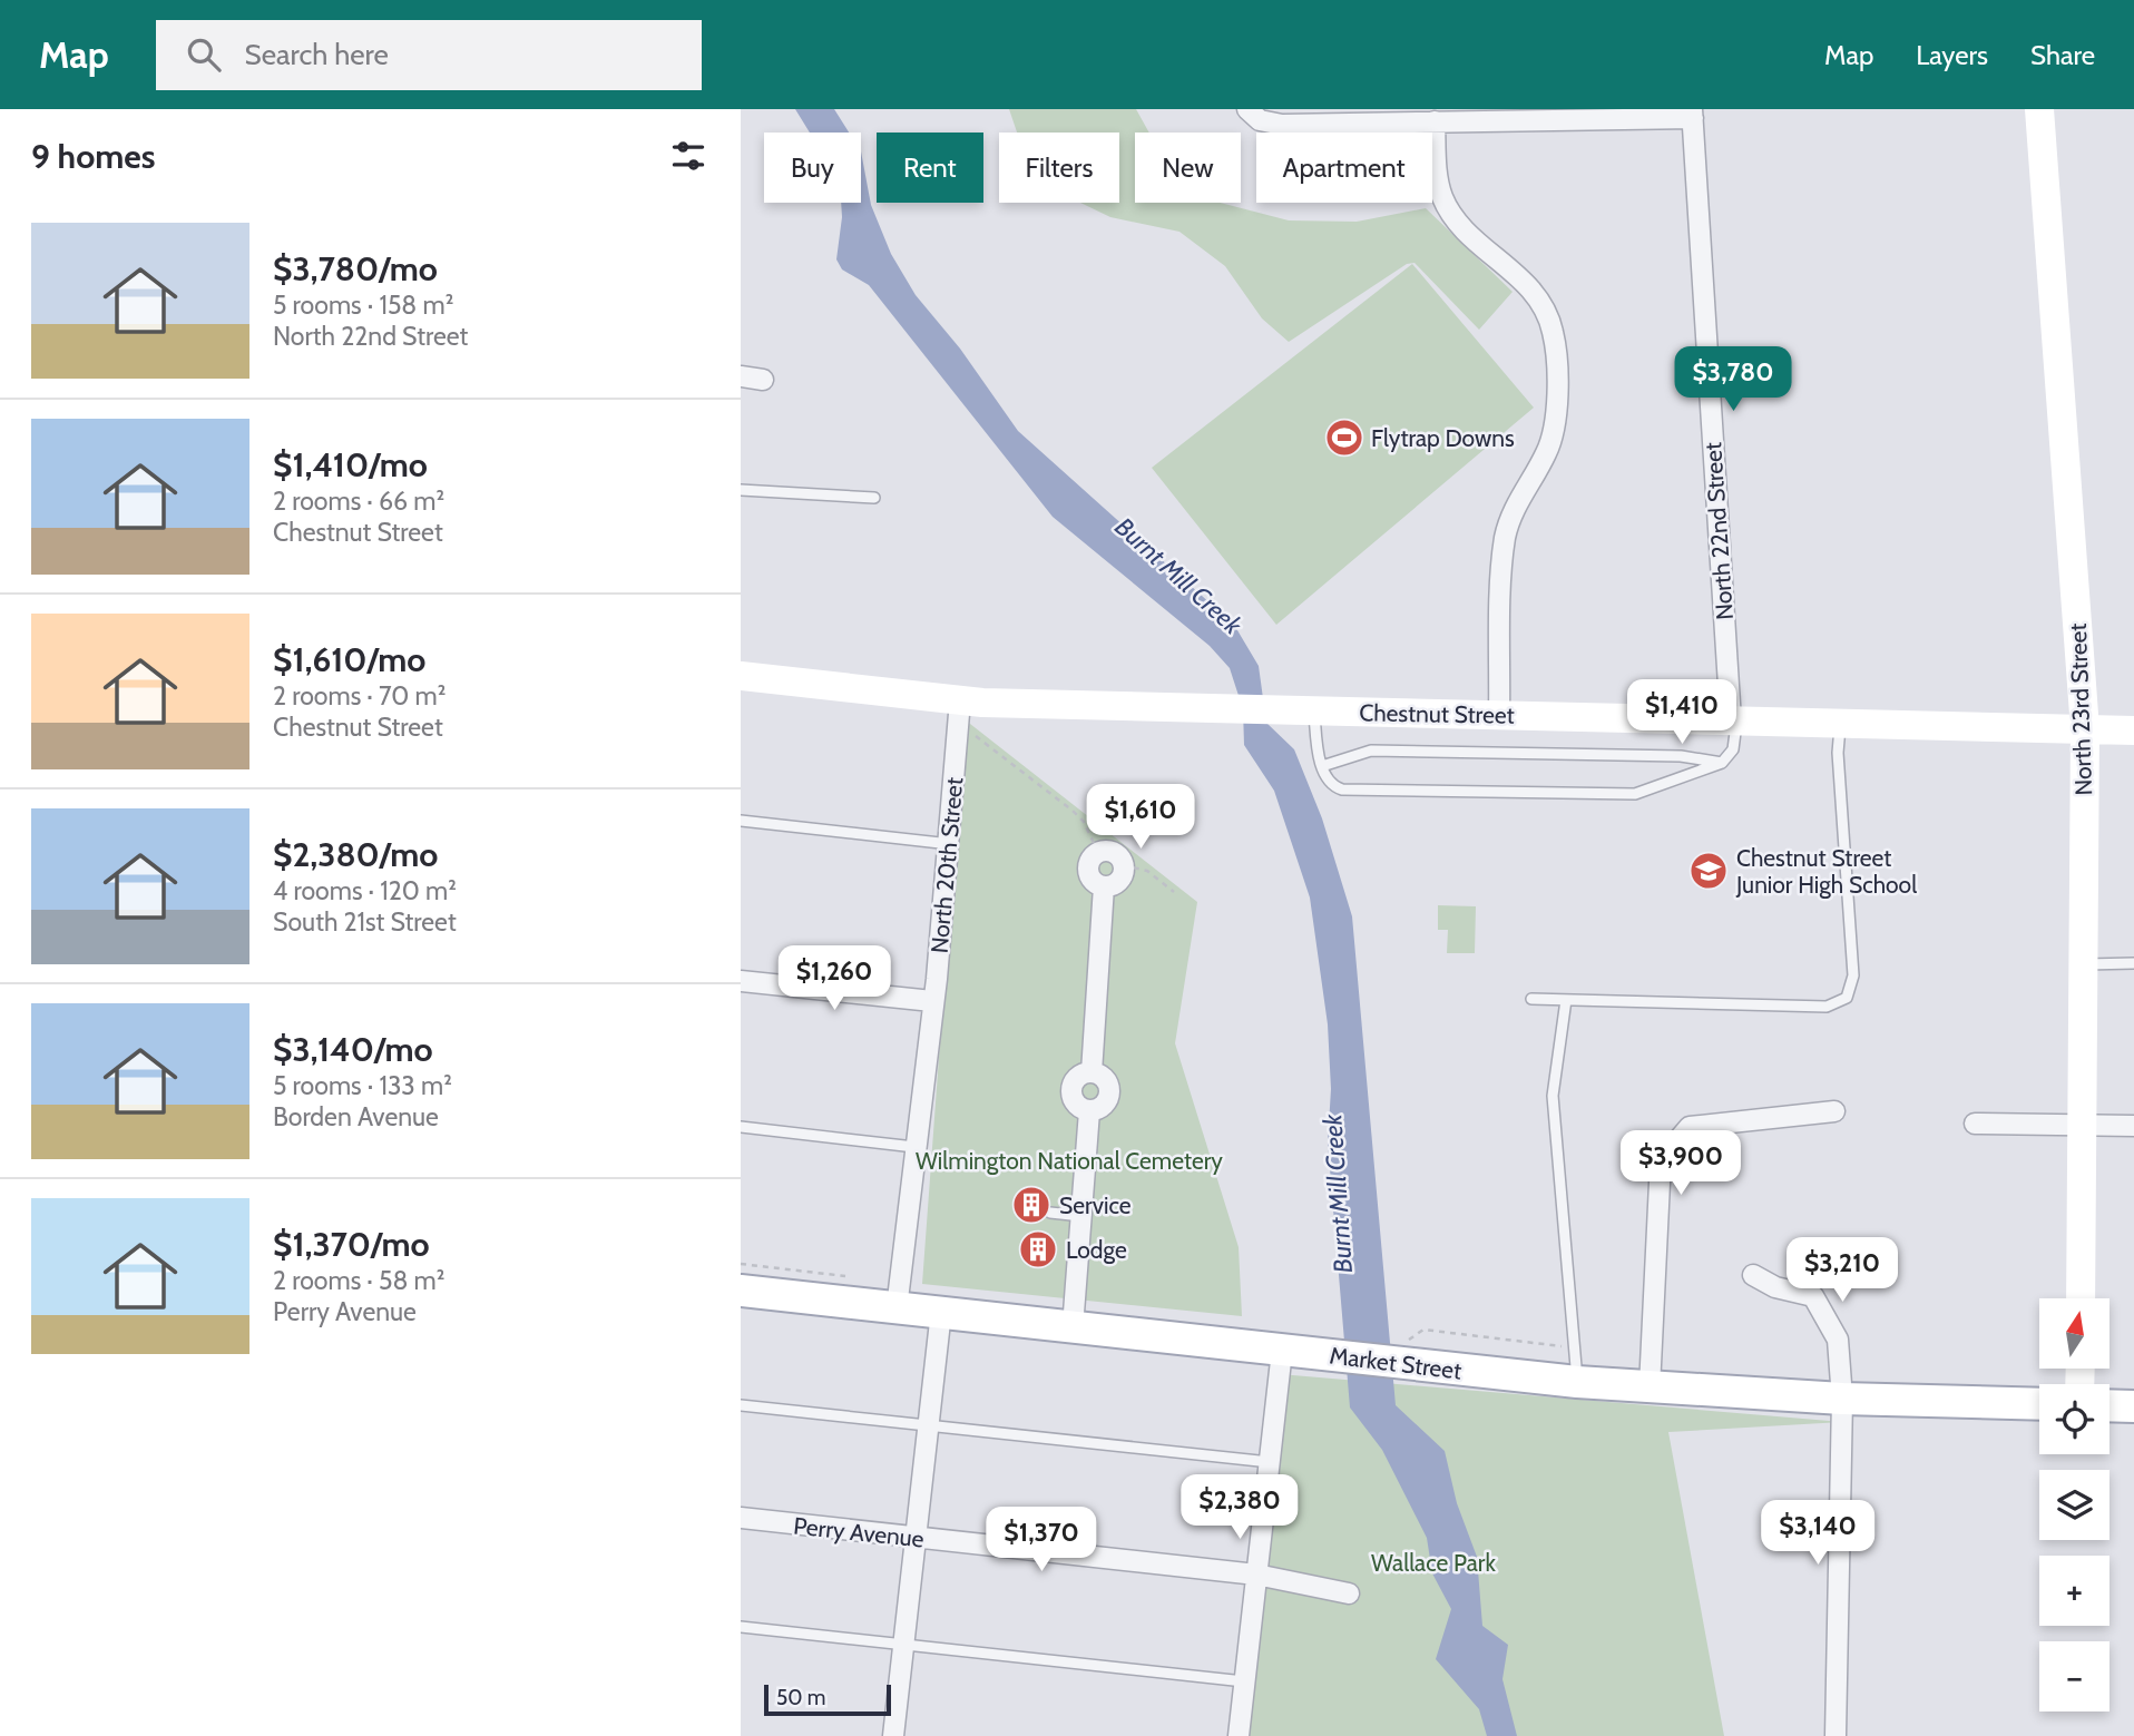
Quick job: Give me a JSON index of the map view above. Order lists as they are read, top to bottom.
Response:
{
  "streets": {
    "main road": ["Market Street"],
    "street": [
      "North 22nd Street",
      "North 23rd Street",
      "Chestnut Street",
      "North 20th Street",
      "Perry Avenue"
    ]
  },
  "crossings": [
    ["North 22nd Street", "Chestnut Street"],
    ["North 23rd Street", "Chestnut Street"],
    ["Chestnut Street", "North 20th Street"],
    ["North 20th Street", "Market Street"]
  ],
  "water": ["Burnt Mill Creek"],
  "parks": ["Wilmington National Cemetery", "Wallace Park"],
  "places": {
    "sports": ["Flytrap Downs"],
    "school or university": ["Chestnut Street Junior High School"],
    "building": ["Service", "Lodge"]
  },
  "scale_bar": "50 m",
  "north": "top",
  "page": {
    "header": "Map",
    "search": "Search here",
    "nav": ["Map", "Layers", "Share"],
    "heading": "9 homes",
    "chip": [
      "Buy",
      "Rent",
      "Filters",
      "New",
      "Apartment"
    ],
    "list": [
      {
        "name": "$3,780/mo",
        "note": "5 rooms · 158 m² · North 22nd Street"
      },
      {
        "name": "$1,410/mo",
        "note": "2 rooms · 66 m² · Chestnut Street"
      },
      {
        "name": "$1,610/mo",
        "note": "2 rooms · 70 m² · Chestnut Street"
      },
      {
        "name": "$2,380/mo",
        "note": "4 rooms · 120 m² · South 21st Street"
      },
      {
        "name": "$3,140/mo",
        "note": "5 rooms · 133 m² · Borden Avenue"
      },
      {
        "name": "$1,370/mo",
        "note": "2 rooms · 58 m² · Perry Avenue"
      }
    ],
    "price": [
      "$3,780",
      "$1,410",
      "$1,610",
      "$1,260",
      "$3,900",
      "$3,210",
      "$2,380",
      "$3,140",
      "$1,370"
    ],
    "map_buttons": ["+", "−"],
    "scale": "50 m"
  }
}
